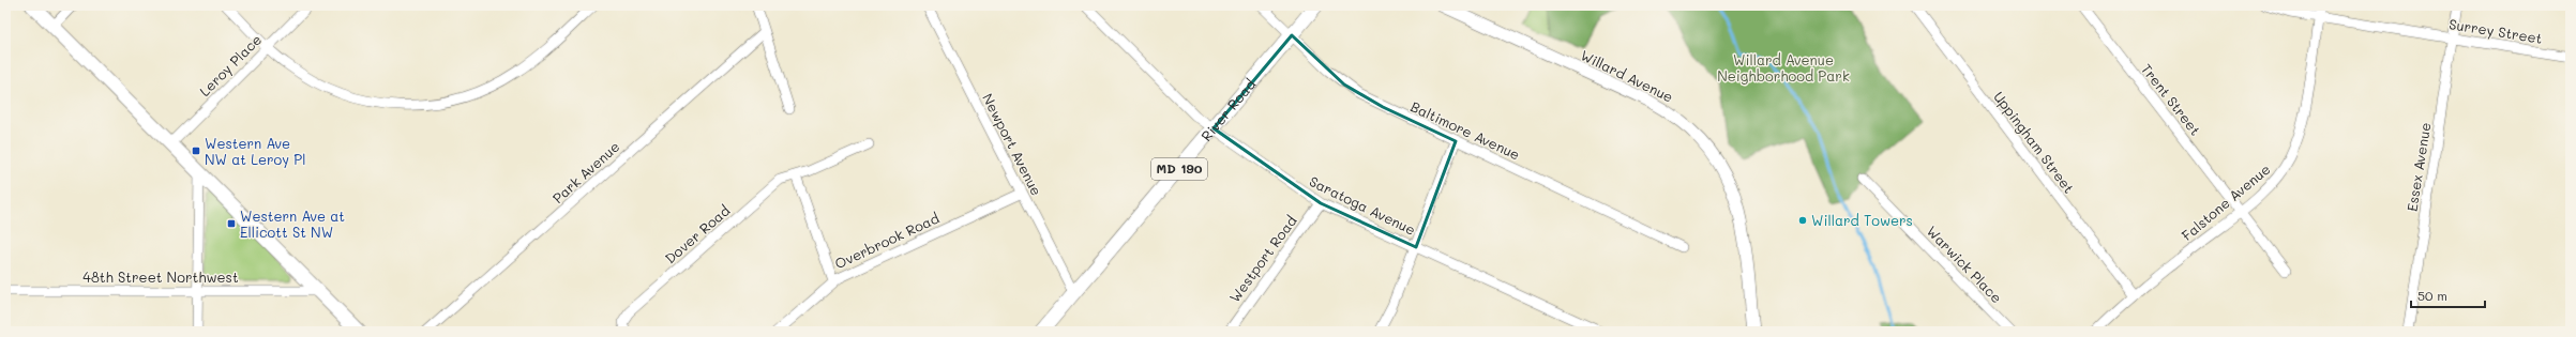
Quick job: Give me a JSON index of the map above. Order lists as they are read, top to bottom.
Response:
{
  "streets": {
    "main road": ["River Road", "MD 190"],
    "street": [
      "Surrey Street",
      "Leroy Place",
      "Willard Avenue",
      "Trent Street",
      "Baltimore Avenue",
      "Uppingham Street",
      "Newport Avenue",
      "Essex Avenue",
      "Park Avenue",
      "Falstone Avenue",
      "Saratoga Avenue",
      "Dover Road",
      "Overbrook Road",
      "Westport Road",
      "Warwick Place",
      "48th Street Northwest"
    ]
  },
  "crossings": [
    ["Surrey Street", "Essex Avenue"],
    ["Surrey Street", "Falstone Avenue"],
    ["Trent Street", "Falstone Avenue"],
    ["River Road", "Baltimore Avenue"],
    ["River Road", "Newport Avenue"],
    ["River Road", "Saratoga Avenue"],
    ["Uppingham Street", "Falstone Avenue"],
    ["Newport Avenue", "Overbrook Road"],
    ["Saratoga Avenue", "Westport Road"]
  ],
  "parks": ["Willard Avenue Neighborhood Park"],
  "places": {
    "transit": ["Western Ave NW at Leroy Pl", "Western Ave at Ellicott St NW"],
    "other": ["Willard Towers"]
  },
  "scale_bar": "50 m"
}
